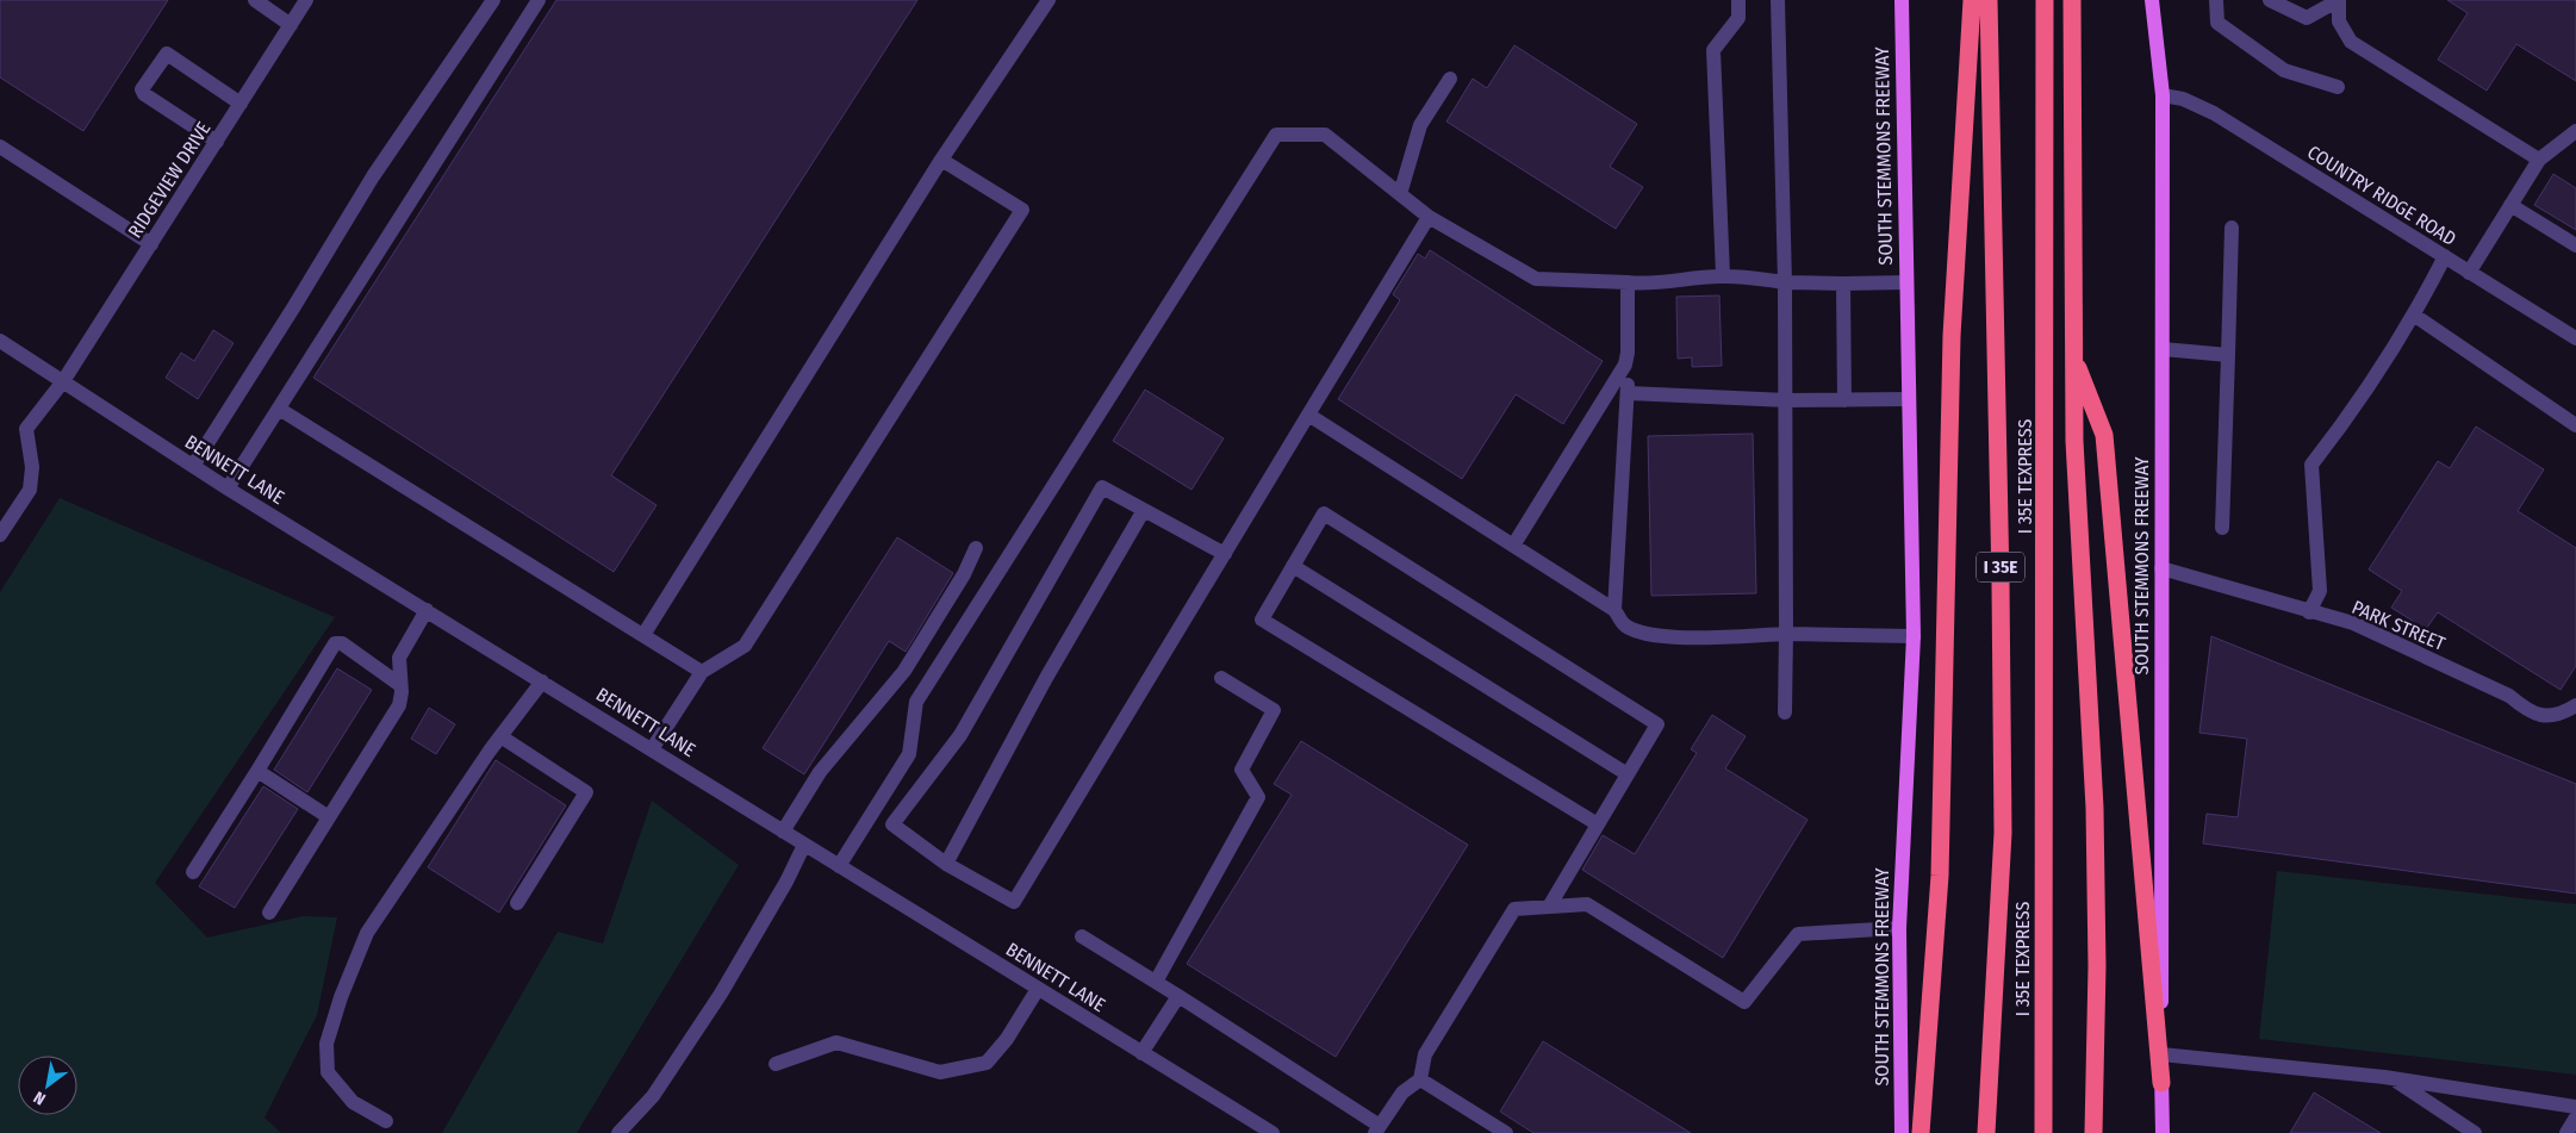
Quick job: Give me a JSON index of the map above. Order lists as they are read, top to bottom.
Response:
{
  "streets": {
    "highway": ["I 35E TEXPRESS", "I 35E"],
    "main road": ["SOUTH STEMMONS FREEWAY"],
    "street": [
      "RIDGEVIEW DRIVE",
      "COUNTRY RIDGE ROAD",
      "BENNETT LANE",
      "PARK STREET"
    ]
  },
  "crossings": [
    ["SOUTH STEMMONS FREEWAY", "COUNTRY RIDGE ROAD"],
    ["SOUTH STEMMONS FREEWAY", "PARK STREET"],
    ["RIDGEVIEW DRIVE", "BENNETT LANE"]
  ],
  "north": "bottom left"
}
